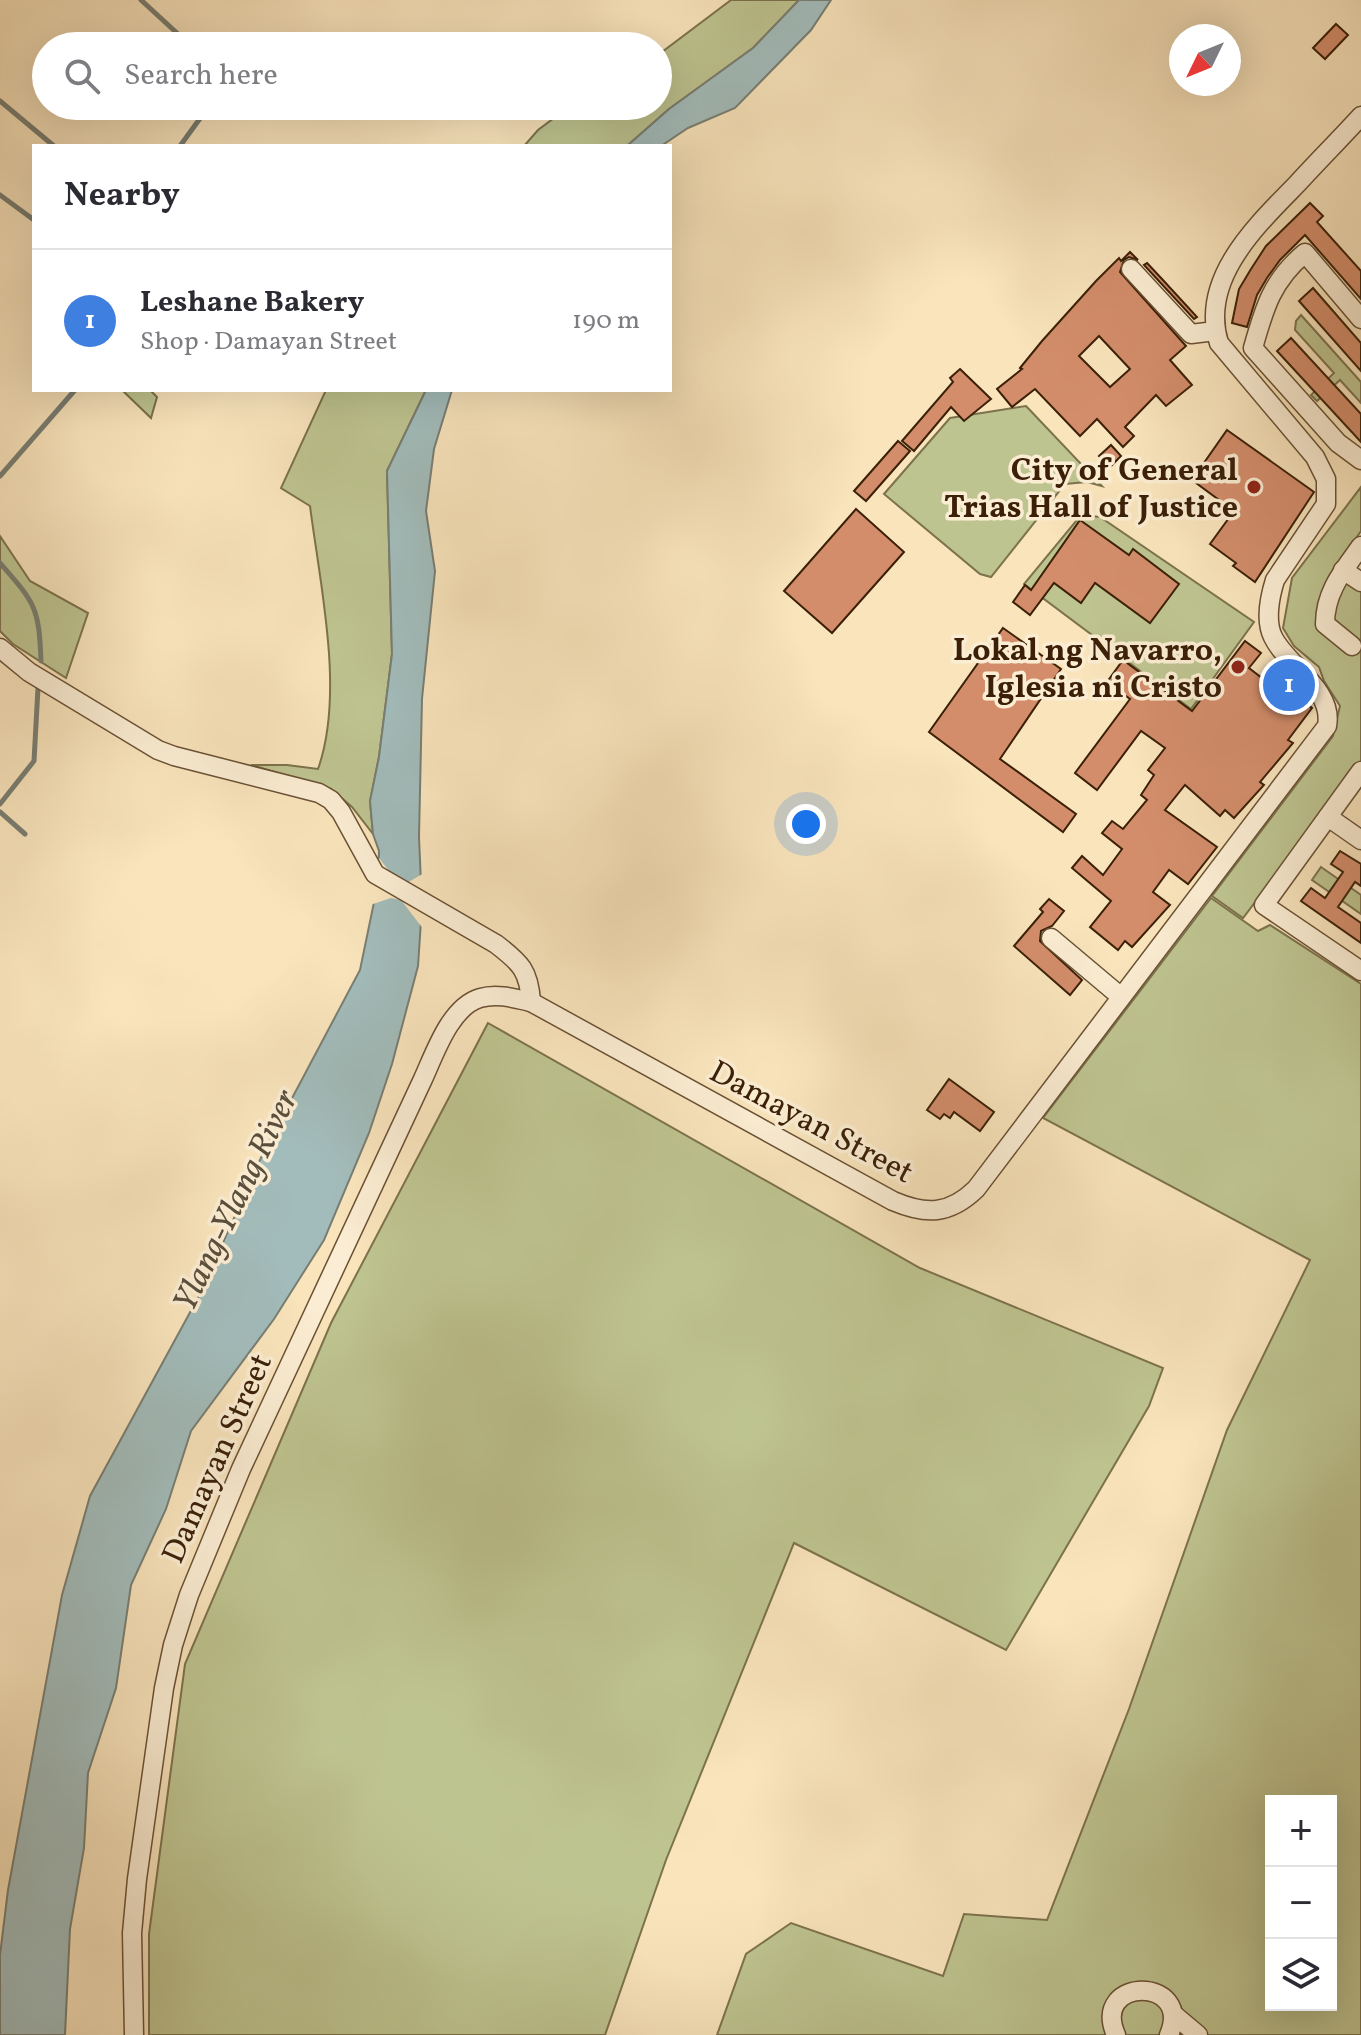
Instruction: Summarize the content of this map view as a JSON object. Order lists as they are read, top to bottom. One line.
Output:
{"streets":{"street":["Damayan Street"]},"water":["Ylang-Ylang River"],"places":["City of General Trias Hall of Justice","Lokal ng Navarro, Iglesia ni Cristo"],"north":"bottom left","page":{"search":"Search here","heading":"Nearby","list":[{"mark":"1","name":"Leshane Bakery","note":"Shop · Damayan Street","value":"190 m"}],"pins":"1","map_buttons":["+","−"]}}
